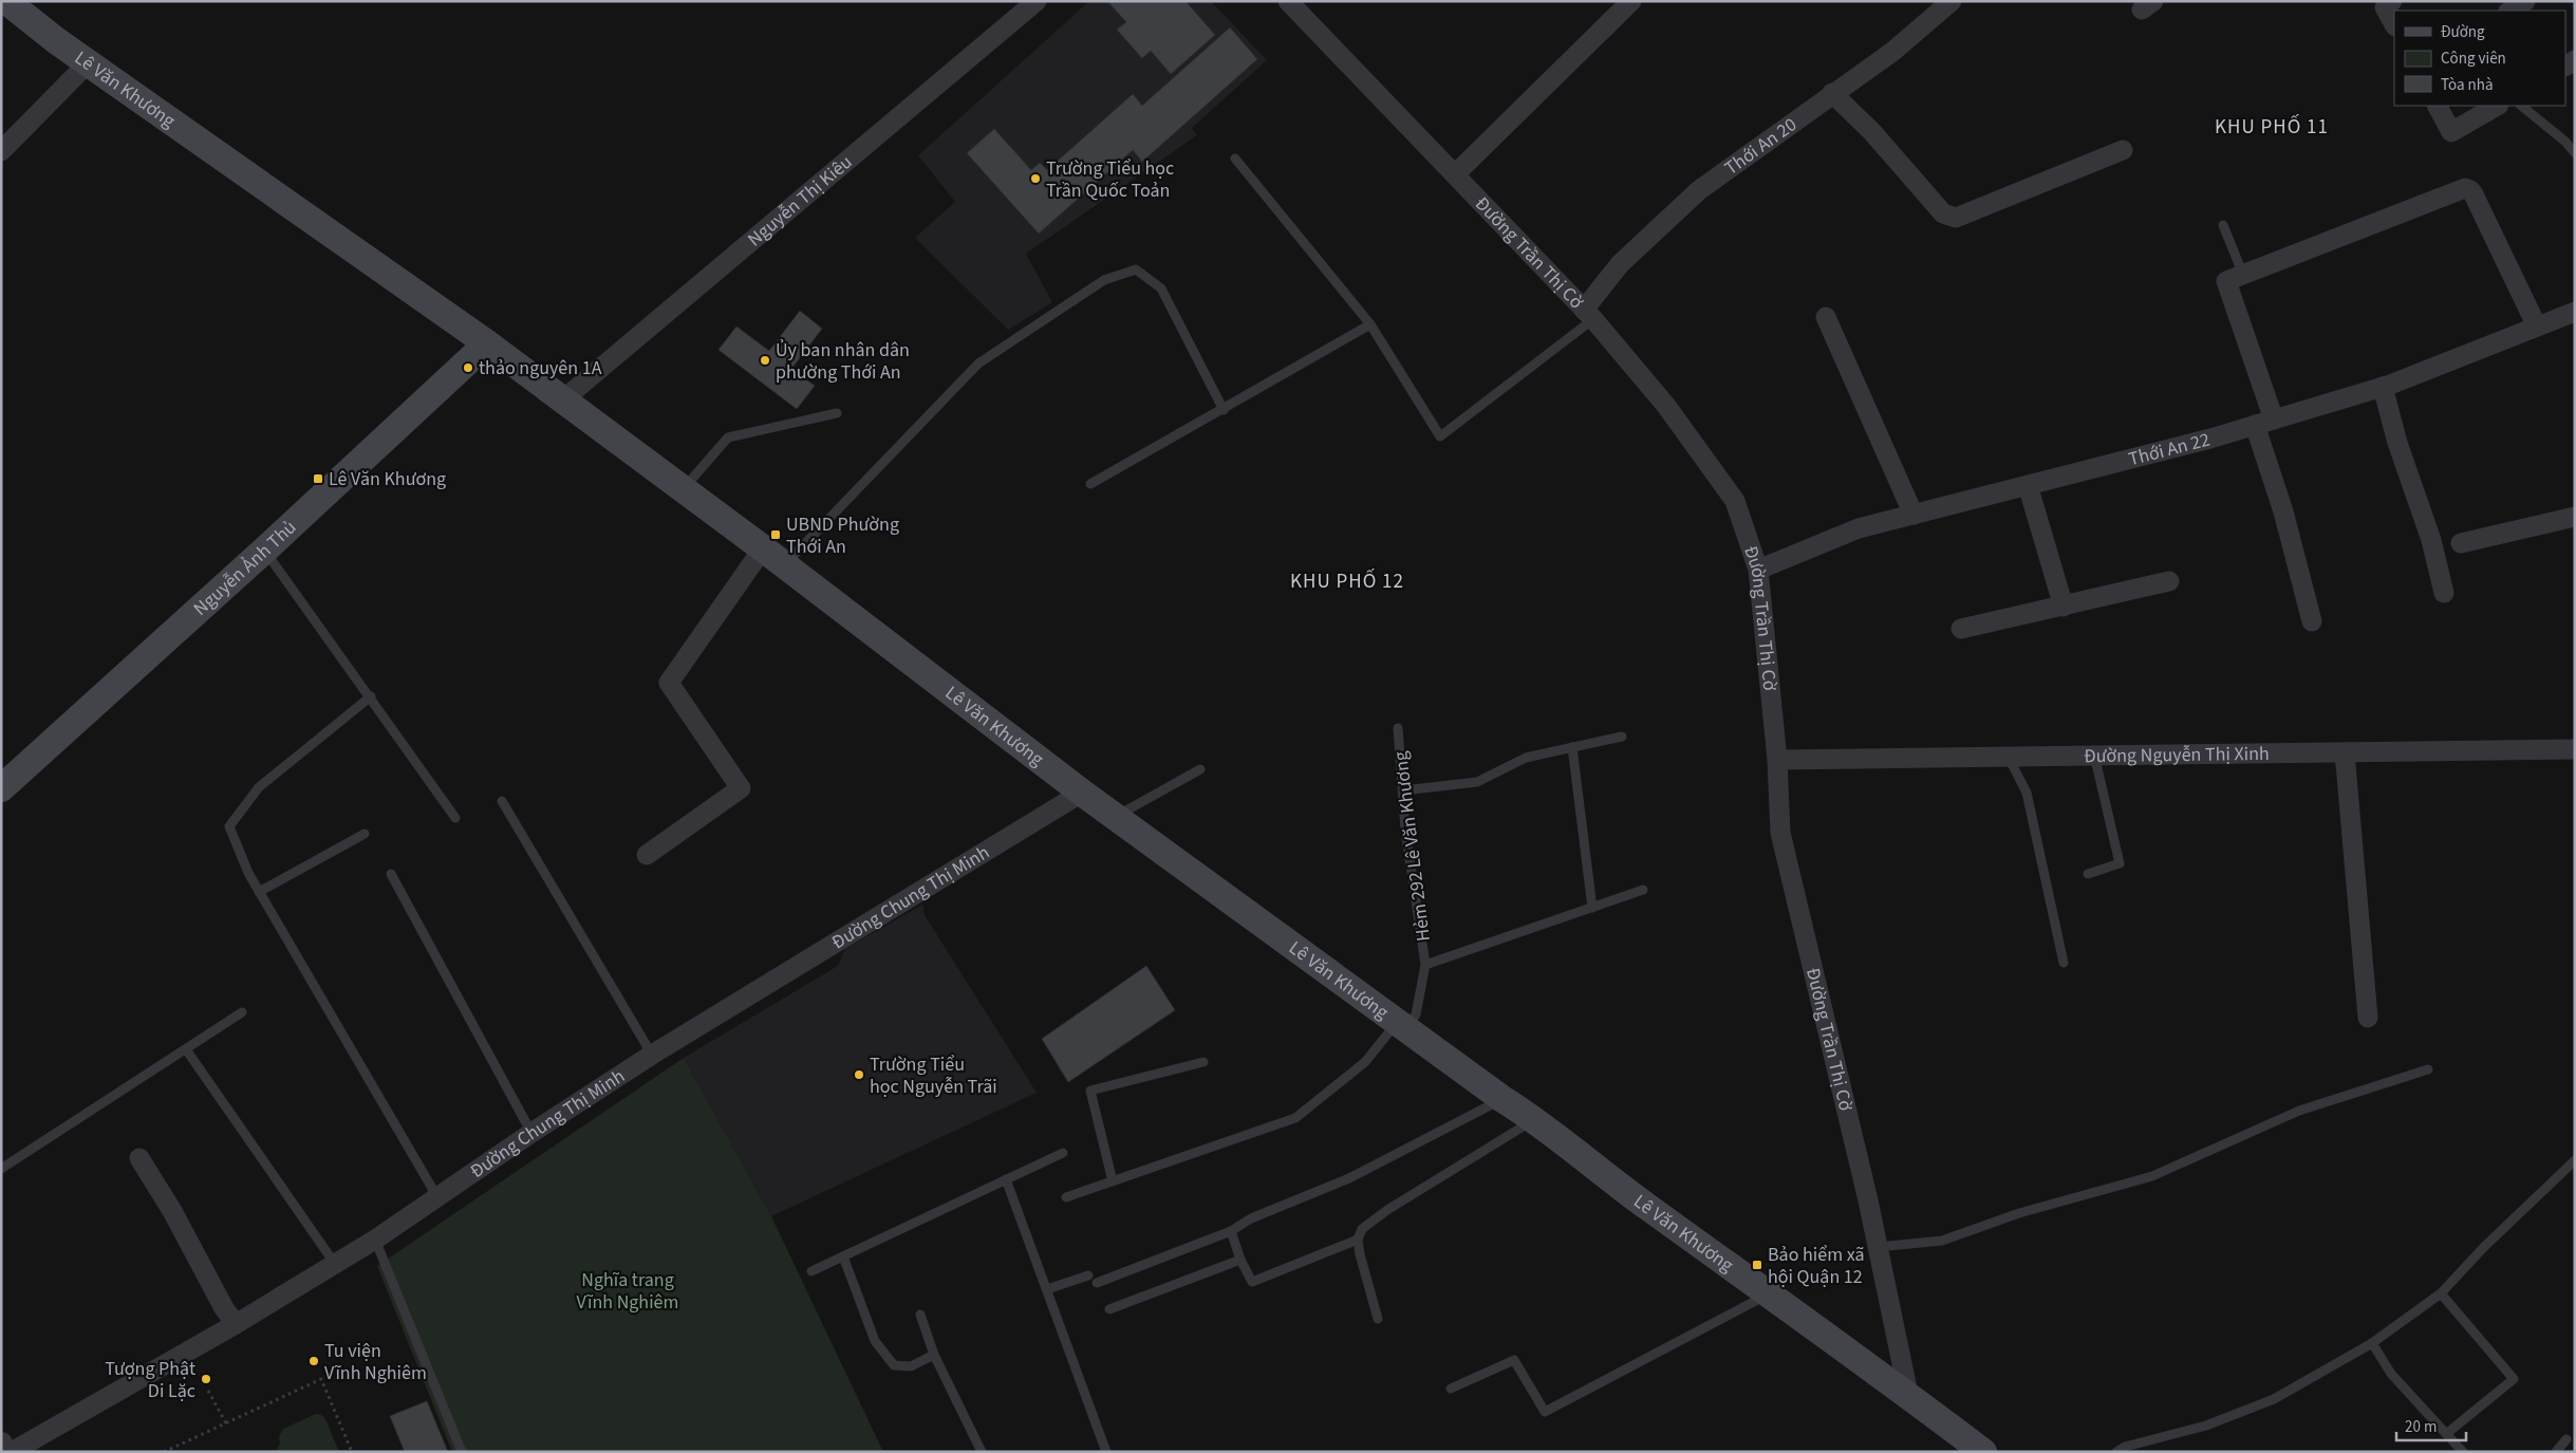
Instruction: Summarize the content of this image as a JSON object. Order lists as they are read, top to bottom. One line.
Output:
{"streets":{"main road":["Lê Văn Khương","Nguyễn Ảnh Thủ"],"street":["Thới An 20","Nguyễn Thị Kiêu","Đường Trần Thị Cờ","Thới An 22","Đường Nguyễn Thị Xinh","Đường Chung Thị Minh"],"lane":["Hẻm 292 Lê Văn Khương"]},"crossings":[["Lê Văn Khương","Nguyễn Thị Kiêu"],["Lê Văn Khương","Đường Trần Thị Cờ"],["Lê Văn Khương","Nguyễn Ảnh Thủ"],["Lê Văn Khương","Hẻm 292 Lê Văn Khương"],["Lê Văn Khương","Đường Chung Thị Minh"],["Thới An 20","Đường Trần Thị Cờ"],["Đường Trần Thị Cờ","Thới An 22"],["Đường Trần Thị Cờ","Đường Nguyễn Thị Xinh"]],"districts":["KHU PHỐ 11","KHU PHỐ 12"],"parks":["Nghĩa trang Vĩnh Nghiêm"],"places":{"other":["Trường Tiểu học Trần Quốc Toản","Ủy ban nhân dân phường Thới An","thảo nguyên 1A","Trường Tiểu học Nguyễn Trãi","Tu viện Vĩnh Nghiêm","Tượng Phật Di Lặc"],"transit":["Lê Văn Khương","UBND Phường Thới An","Bảo hiểm xã hội Quận 12"]},"legend":["Đường","Công viên","Tòa nhà"],"scale_bar":"20 m"}
